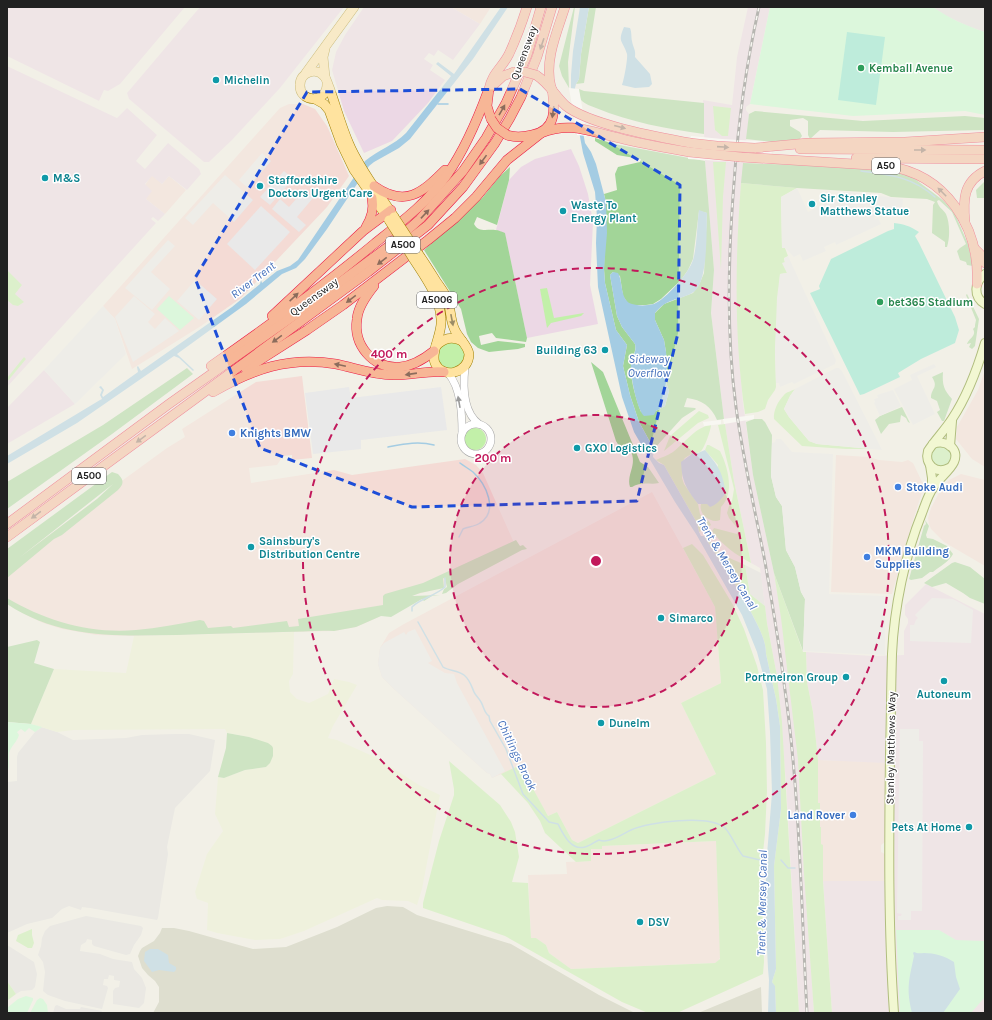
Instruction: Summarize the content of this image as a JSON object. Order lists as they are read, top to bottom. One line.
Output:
{"streets":{"highway":["Queensway","A50","A500"],"main road":["A5006","Stanley Matthews Way"]},"water":["River Trent","Sideway Overflow","Trent & Mersey Canal","Chitlings Brook"],"places":["Kemball Avenue","Michelin","M&S","Staffordshire Doctors Urgent Care","Sir Stanley Matthews Statue","Waste To Energy Plant","bet365 Stadium","Building 63","Knights BMW","GXO Logistics","Stoke Audi","Sainsbury's Distribution Centre","MKM Building Supplies","Simarco","Portmeiron Group","Autoneum","Dunelm","Land Rover","Pets At Home","DSV"],"rings":["400 m","200 m"]}
